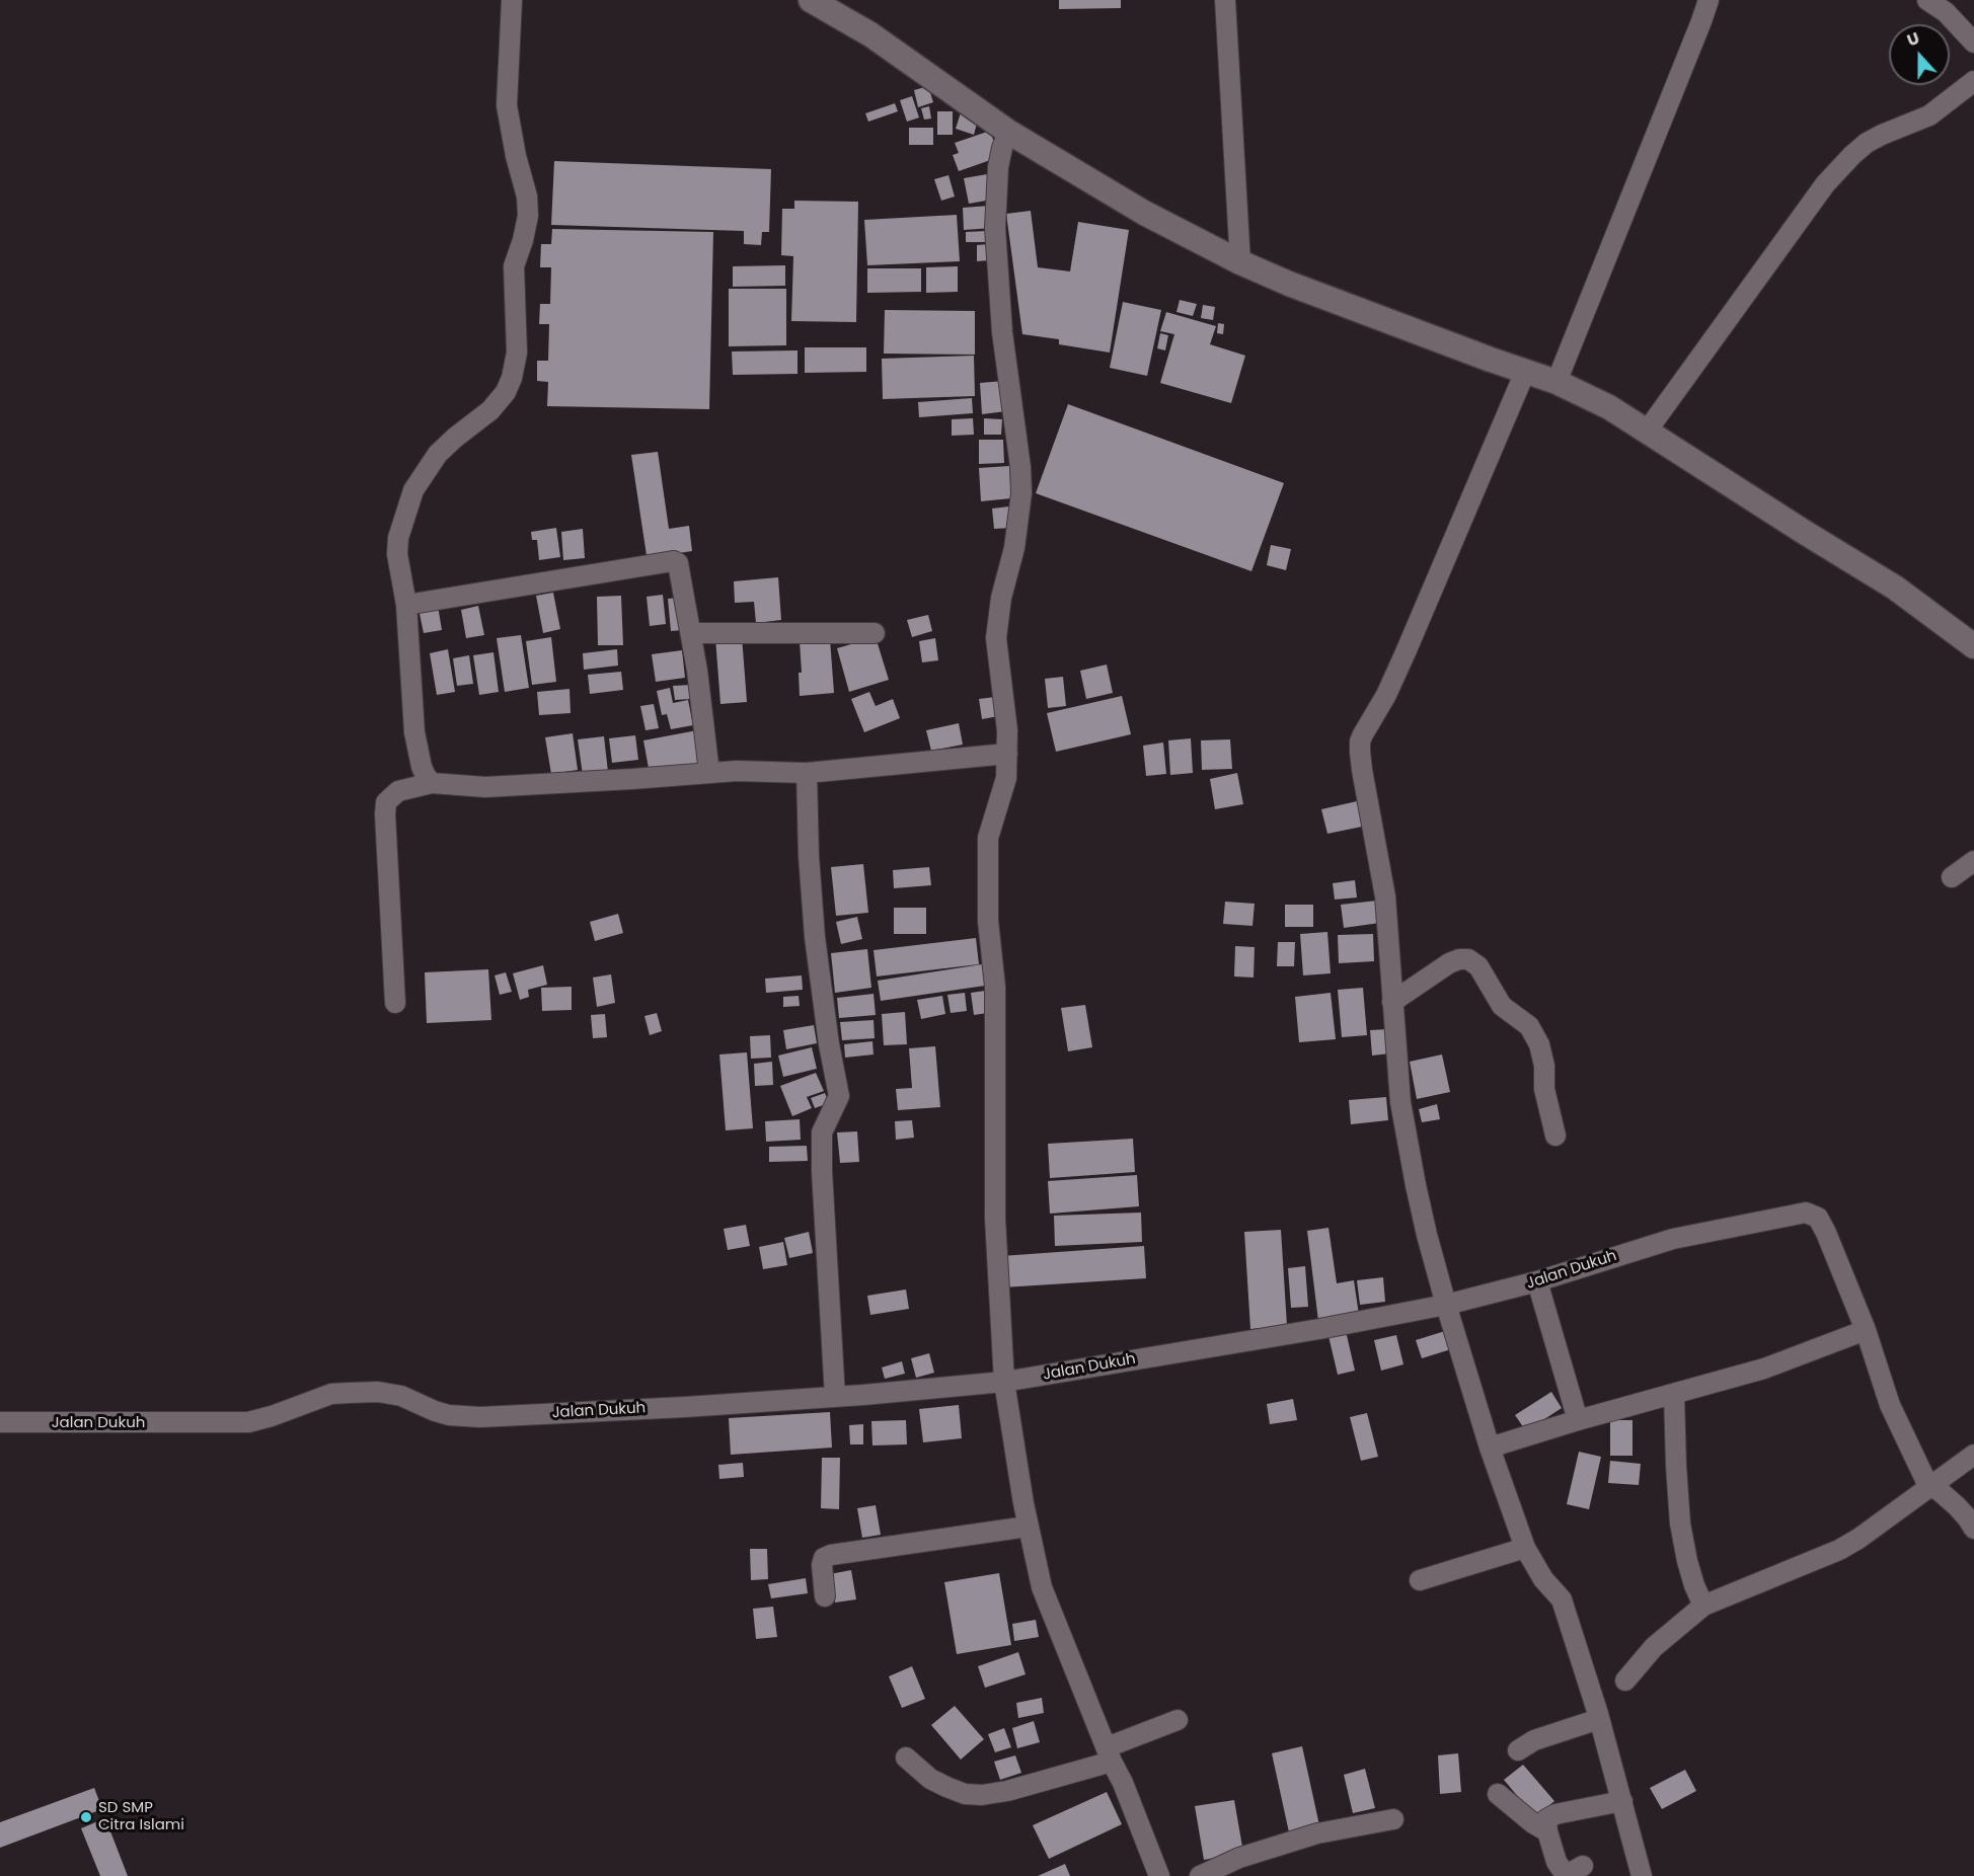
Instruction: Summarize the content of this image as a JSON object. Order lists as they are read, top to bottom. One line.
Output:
{"streets":{"street":["Jalan Dukuh"]},"places":["SD SMP Citra Islami"],"north":"top"}
